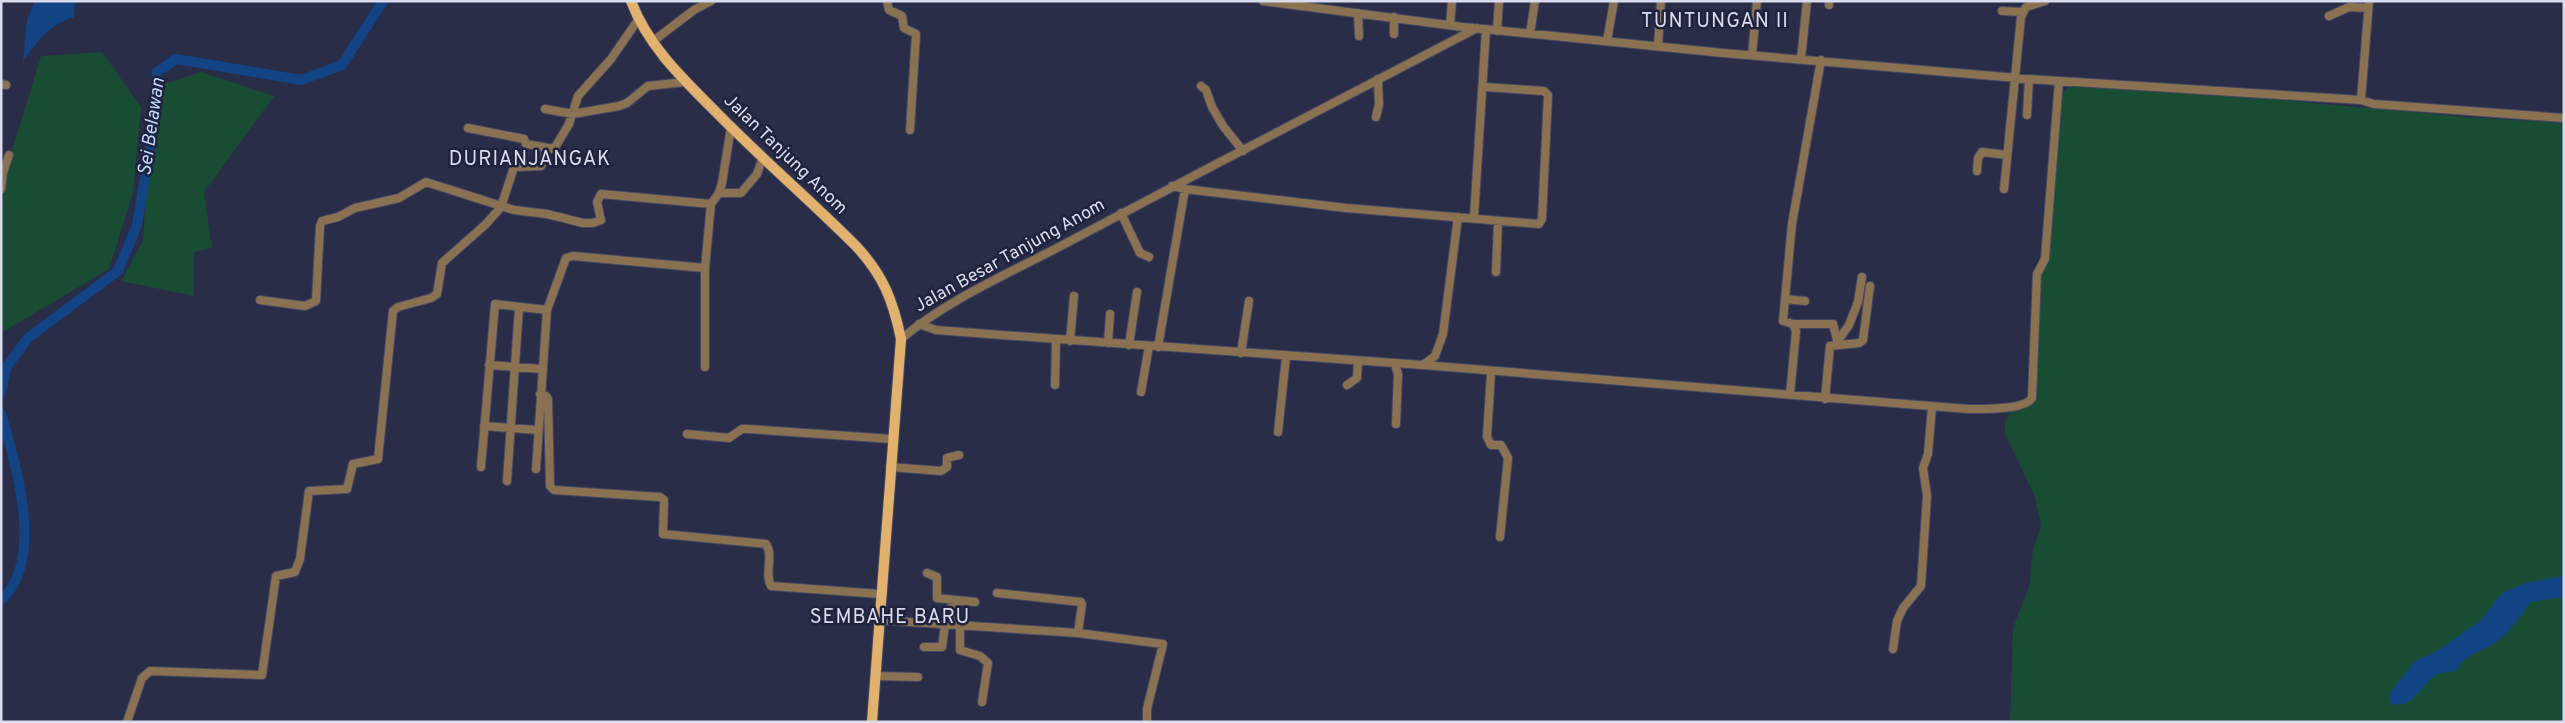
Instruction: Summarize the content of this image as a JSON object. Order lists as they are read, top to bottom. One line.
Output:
{"streets":{"main road":["Jalan Tanjung Anom"],"street":["Jalan Besar Tanjung Anom"]},"crossings":[["Jalan Tanjung Anom","Jalan Besar Tanjung Anom"]],"districts":["TUNTUNGAN II","DURIANJANGAK","SEMBAHE BARU"],"water":["Sei Belawan"]}
